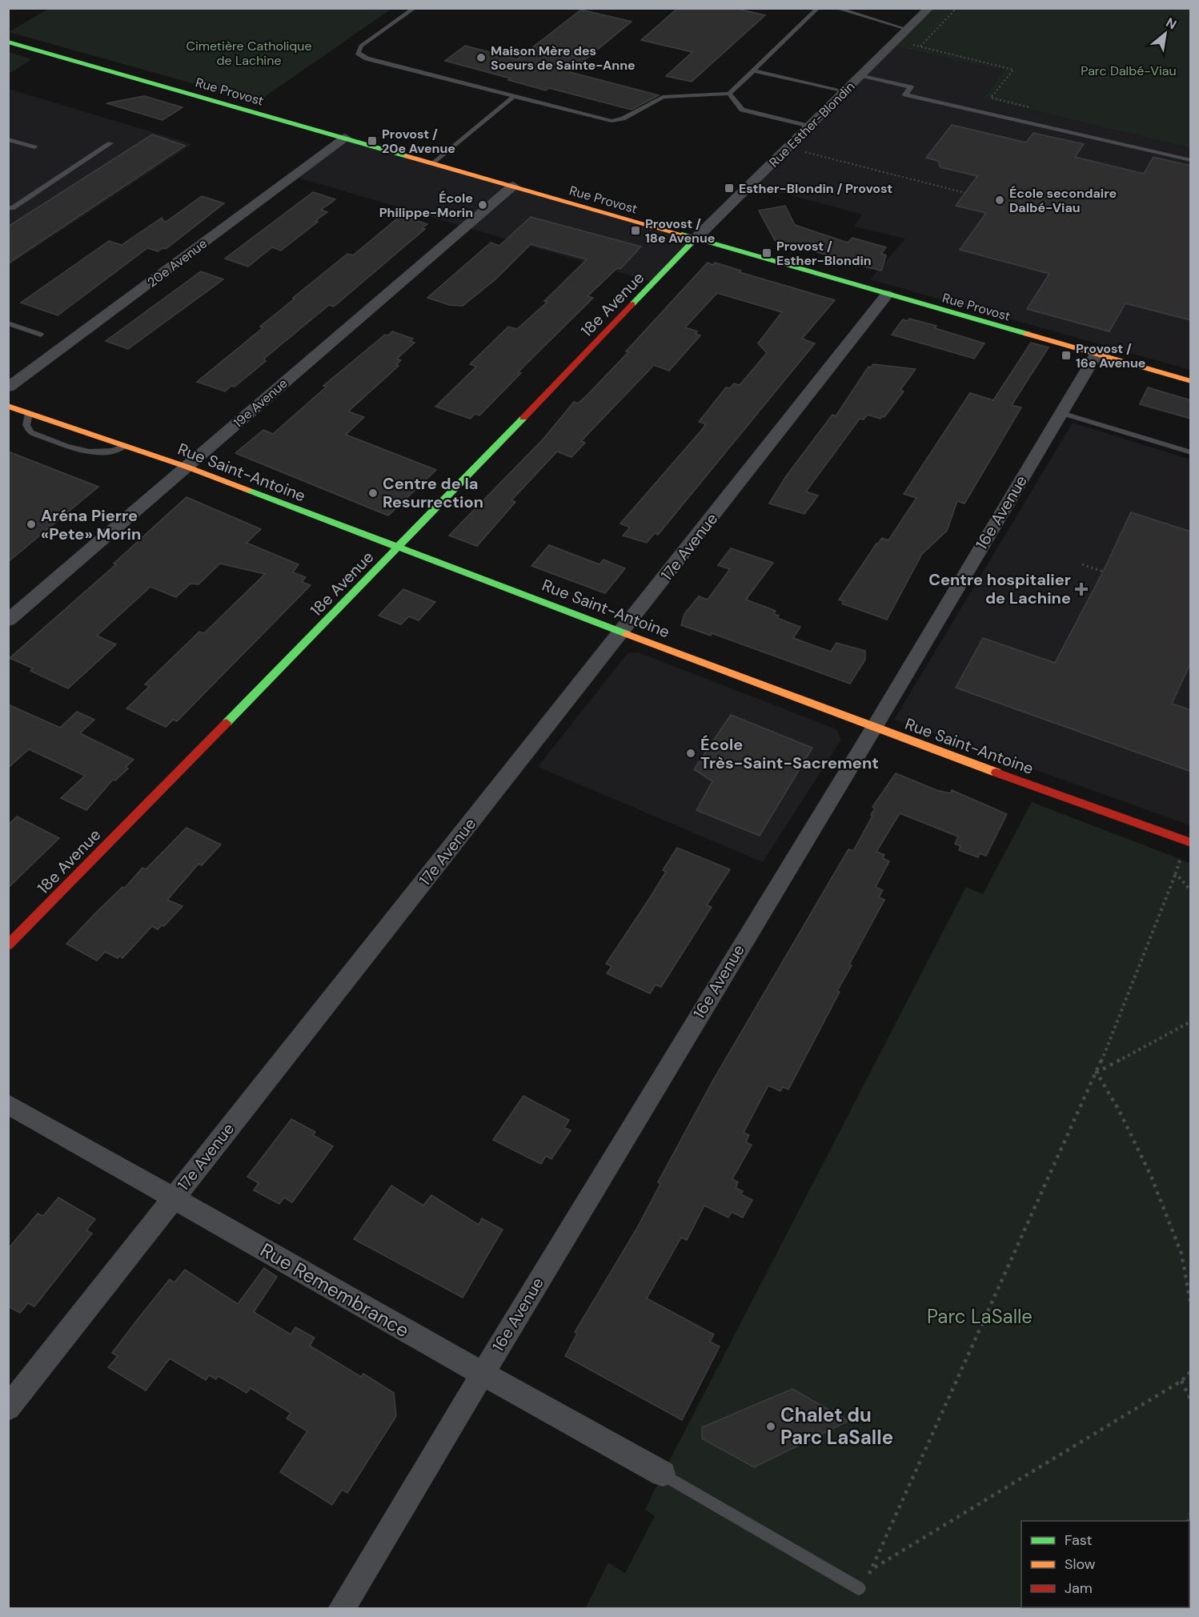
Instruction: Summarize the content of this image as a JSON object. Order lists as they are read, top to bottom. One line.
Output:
{"streets":{"street":["Rue Provost","Rue Esther-Blondin","20e Avenue","18e Avenue","19e Avenue","Rue Saint-Antoine","16e Avenue","17e Avenue","Rue Remembrance"]},"crossings":[["Rue Provost","Rue Esther-Blondin"],["Rue Provost","20e Avenue"],["Rue Provost","18e Avenue"],["Rue Provost","19e Avenue"],["Rue Provost","16e Avenue"],["Rue Provost","17e Avenue"],["Rue Esther-Blondin","18e Avenue"],["18e Avenue","Rue Saint-Antoine"],["19e Avenue","Rue Saint-Antoine"],["Rue Saint-Antoine","16e Avenue"],["Rue Saint-Antoine","17e Avenue"],["16e Avenue","Rue Remembrance"],["17e Avenue","Rue Remembrance"]],"parks":["Cimetière Catholique de Lachine","Parc Dalbé-Viau","Parc LaSalle"],"places":{"other":["Maison Mère des Soeurs de Sainte-Anne","École secondaire Dalbé-Viau","École Philippe-Morin","Centre de la Resurrection","Aréna Pierre «Pete» Morin","École Très-Saint-Sacrement","Chalet du Parc LaSalle"],"transit":["Provost / 20e Avenue","Esther-Blondin / Provost","Provost / 18e Avenue","Provost / Esther-Blondin","Provost / 16e Avenue"],"health":["Centre hospitalier de Lachine"]},"legend":["Fast","Slow","Jam"],"north":"top right"}
